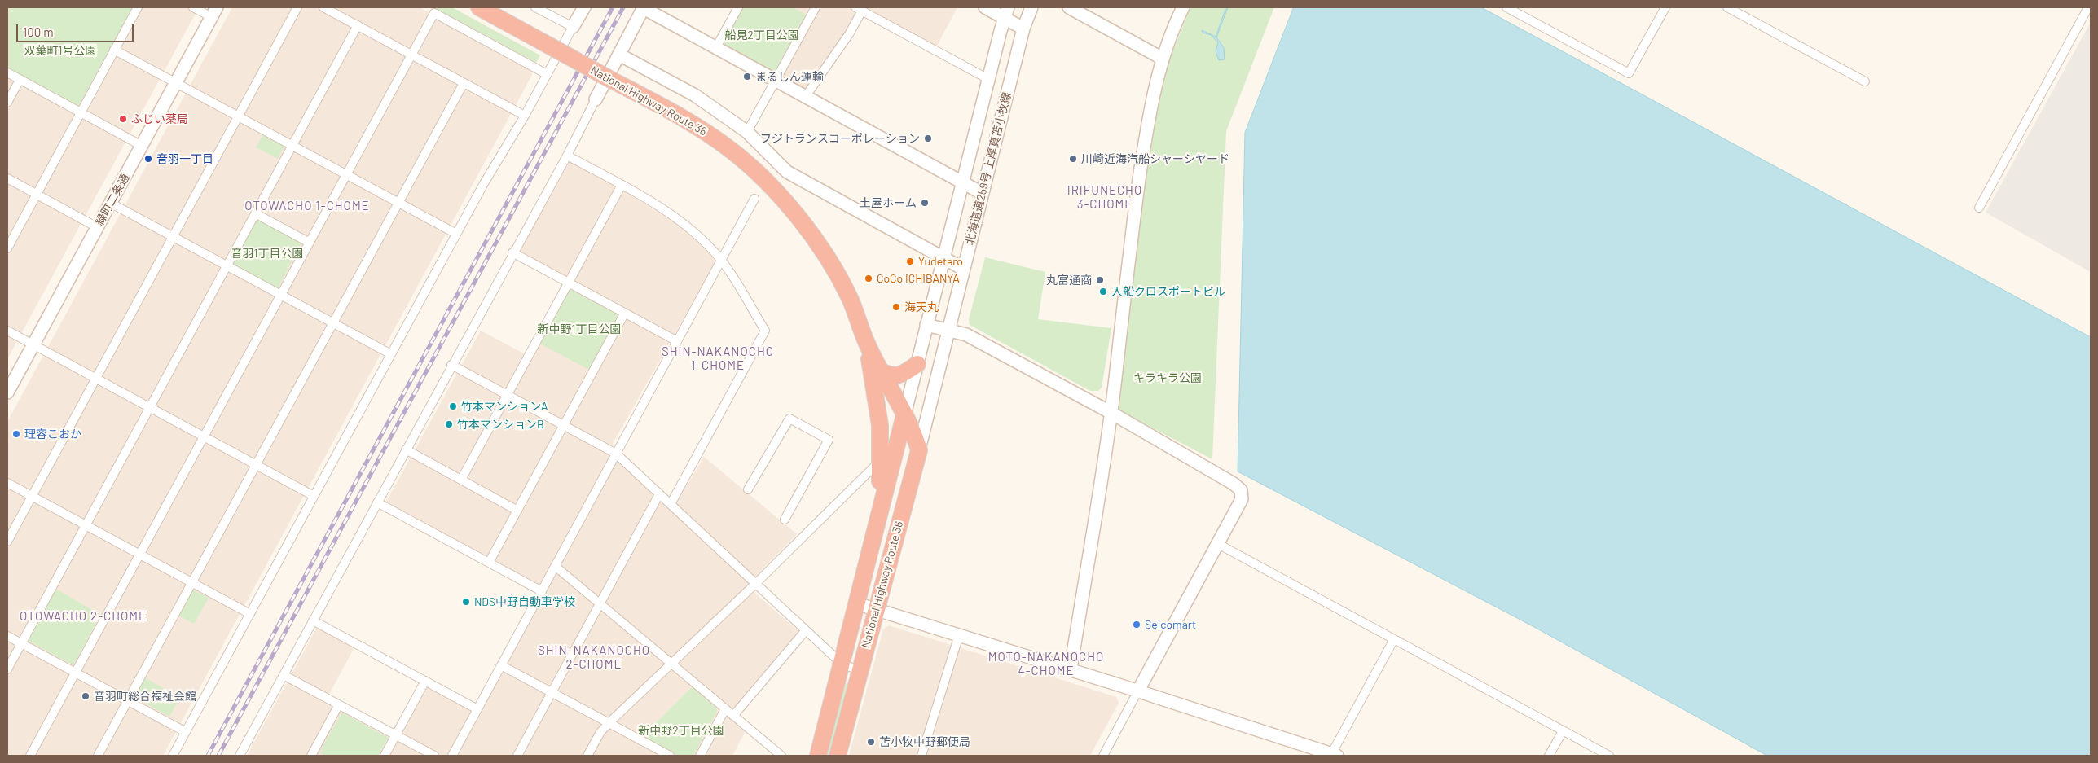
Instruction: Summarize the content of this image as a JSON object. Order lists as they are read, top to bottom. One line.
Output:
{"streets":{"highway":["National Highway Route 36"],"street":["北海道道259号 上厚真苫小牧線","緑町二条通"]},"crossings":[["National Highway Route 36","北海道道259号 上厚真苫小牧線"]],"districts":["IRIFUNECHO 3-CHOME","OTOWACHO 1-CHOME","SHIN-NAKANOCHO 1-CHOME","OTOWACHO 2-CHOME","SHIN-NAKANOCHO 2-CHOME","MOTO-NAKANOCHO 4-CHOME"],"parks":["船見2丁目公園","双葉町1号公園","音羽1丁目公園","新中野1丁目公園","キラキラ公園","新中野2丁目公園"],"places":["まるしん運輸","ふじい薬局","フジトランスコーポレーション","音羽一丁目","川崎近海汽船シャーシヤード","土屋ホーム","Yudetaro","CoCo ICHIBANYA","丸富通商","入船クロスポートビル","海天丸","竹本マンションA","竹本マンションB","理容こおか","NDS中野自動車学校","Seicomart","音羽町総合福祉会館","苫小牧中野郵便局"],"scale_bar":"100 m"}
